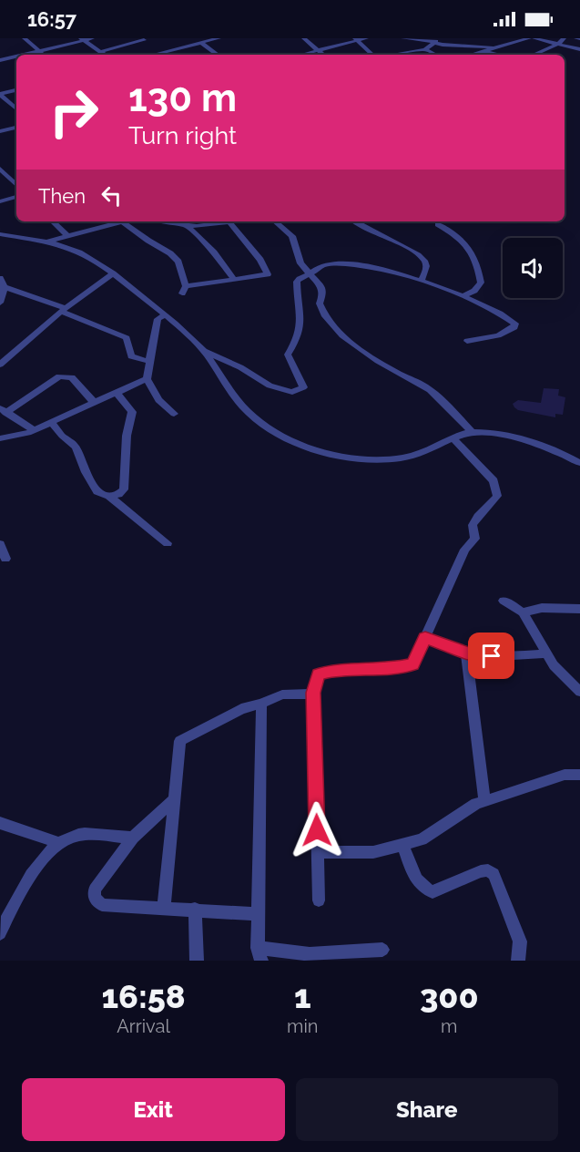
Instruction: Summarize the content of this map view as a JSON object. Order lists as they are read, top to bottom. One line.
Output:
{"page":{"status":"16:57","turn":["130 m","Turn right"],"then":"Then","eta":["16:58","Arrival","1","min","300","m"],"buttons":["Exit","Share"]}}
